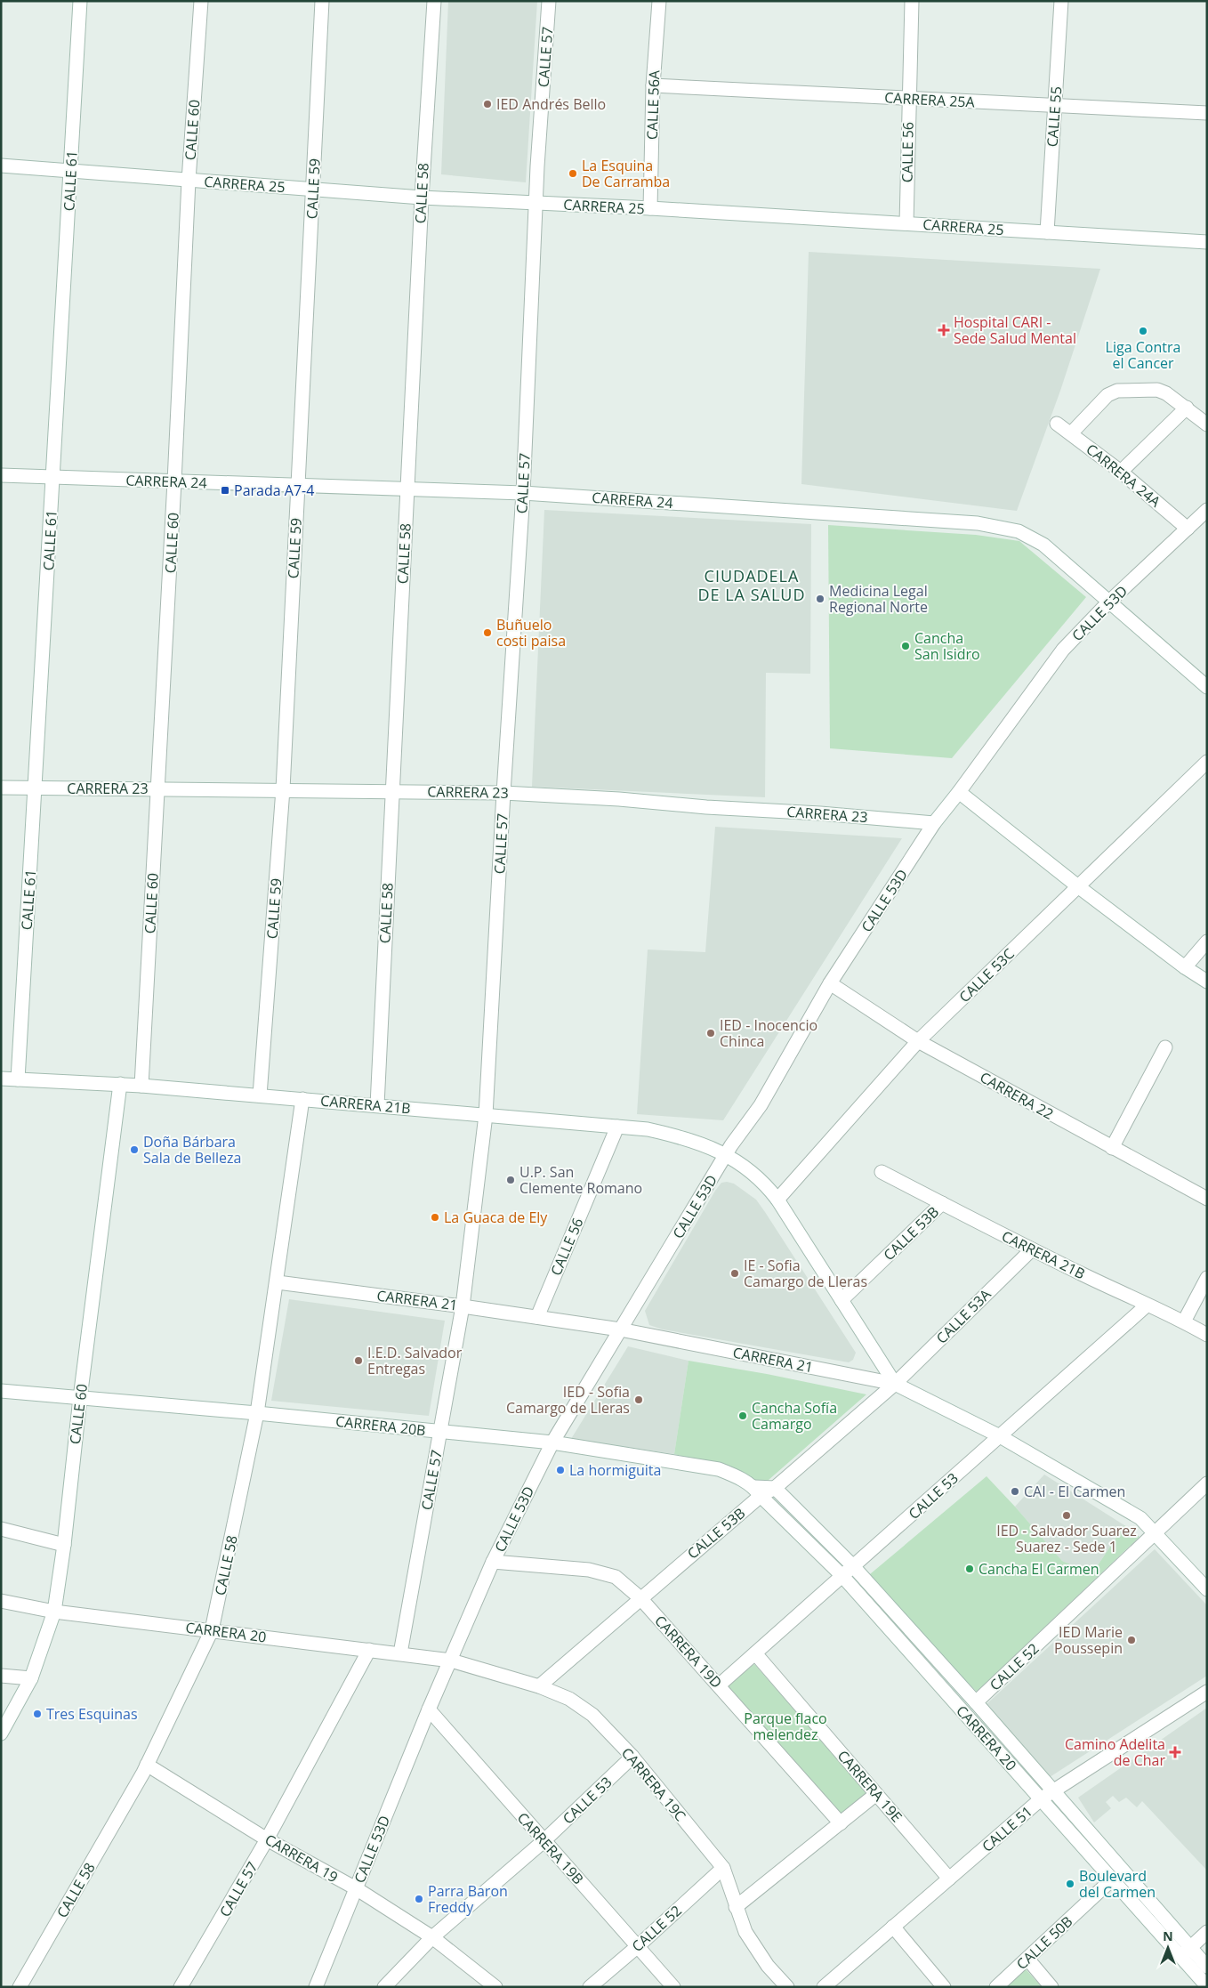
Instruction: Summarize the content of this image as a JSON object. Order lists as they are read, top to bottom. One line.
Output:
{"streets":{"street":["CALLE 57","CARRERA 25A","CALLE 56A","CALLE 55","CALLE 60","CALLE 56","CALLE 61","CARRERA 25","CALLE 59","CALLE 58","CARRERA 24A","CARRERA 24","CALLE 53D","CARRERA 23","CALLE 53C","CARRERA 22","CARRERA 21B","CALLE 53B","CARRERA 21","CALLE 53A","CARRERA 20B","CALLE 53","CARRERA 20","CARRERA 19D","CALLE 52","CARRERA 19C","CARRERA 19E","CALLE 51","CARRERA 19B","CARRERA 19","CALLE 50B"]},"crossings":[["CALLE 57","CARRERA 25"],["CALLE 57","CARRERA 24"],["CALLE 57","CARRERA 23"],["CALLE 57","CARRERA 21B"],["CALLE 57","CARRERA 21"],["CALLE 57","CARRERA 20B"],["CALLE 57","CARRERA 20"],["CALLE 57","CARRERA 19"],["CARRERA 25A","CALLE 56A"],["CARRERA 25A","CALLE 55"],["CARRERA 25A","CALLE 56"],["CALLE 56A","CARRERA 25"],["CALLE 55","CARRERA 25"],["CALLE 60","CARRERA 25"],["CALLE 60","CARRERA 24"],["CALLE 60","CARRERA 23"],["CALLE 60","CARRERA 21B"],["CALLE 60","CARRERA 20B"],["CALLE 60","CARRERA 20"],["CALLE 56","CARRERA 25"],["CALLE 56","CARRERA 21B"],["CALLE 56","CARRERA 21"],["CALLE 61","CARRERA 25"],["CALLE 61","CARRERA 24"],["CALLE 61","CARRERA 23"],["CALLE 61","CARRERA 21B"],["CARRERA 25","CALLE 59"],["CARRERA 25","CALLE 58"],["CALLE 59","CARRERA 24"],["CALLE 59","CARRERA 23"],["CALLE 59","CARRERA 21B"],["CALLE 58","CARRERA 24"],["CALLE 58","CARRERA 23"],["CALLE 58","CARRERA 21B"],["CALLE 58","CARRERA 21"],["CALLE 58","CARRERA 20B"],["CALLE 58","CARRERA 20"],["CALLE 58","CARRERA 19"],["CARRERA 24A","CALLE 53D"],["CARRERA 24","CALLE 53D"],["CALLE 53D","CARRERA 23"],["CALLE 53D","CARRERA 22"],["CALLE 53D","CARRERA 21B"],["CALLE 53D","CARRERA 21"],["CALLE 53D","CARRERA 20B"],["CALLE 53D","CARRERA 20"],["CALLE 53D","CARRERA 19D"],["CALLE 53D","CARRERA 19C"],["CALLE 53D","CARRERA 19B"],["CALLE 53D","CARRERA 19"],["CALLE 53C","CARRERA 22"],["CALLE 53C","CARRERA 21B"],["CARRERA 21B","CALLE 53B"],["CARRERA 21B","CARRERA 21"],["CARRERA 21B","CALLE 53A"],["CARRERA 21B","CALLE 53"],["CALLE 53B","CARRERA 20B"],["CALLE 53B","CARRERA 20"],["CALLE 53B","CARRERA 19D"],["CALLE 53B","CARRERA 19C"],["CARRERA 21","CALLE 53A"],["CARRERA 21","CALLE 53"],["CARRERA 21","CALLE 52"],["CARRERA 20B","CARRERA 20"],["CALLE 53","CARRERA 20"],["CALLE 53","CARRERA 19D"],["CALLE 53","CARRERA 19C"],["CALLE 53","CARRERA 19E"],["CALLE 53","CARRERA 19B"],["CALLE 53","CARRERA 19"],["CARRERA 20","CALLE 52"],["CARRERA 20","CARRERA 19C"],["CARRERA 20","CALLE 51"],["CARRERA 20","CALLE 50B"],["CALLE 52","CARRERA 19C"],["CALLE 52","CARRERA 19B"],["CARRERA 19E","CALLE 51"]],"districts":["CIUDADELA DE LA SALUD"],"parks":["Parque flaco melendez"],"places":{"other":["IED Andrés Bello","La Esquina De Carramba","Liga Contra el Cancer","Medicina Legal Regional Norte","Buñuelo costi paisa","Cancha San Isidro","IED - Inocencio Chinca","Doña Bárbara Sala de Belleza","U.P. San Clemente Romano","La Guaca de Ely","IE - Sofia Camargo de Lleras","I.E.D. Salvador Entregas","IED - Sofia Camargo de Lleras","Cancha Sofía Camargo","La hormiguita","CAI - El Carmen","IED - Salvador Suarez Suarez - Sede 1","Cancha El Carmen","IED Marie Poussepin","Tres Esquinas","Boulevard del Carmen","Parra Baron Freddy"],"health":["Hospital CARI - Sede Salud Mental","Camino Adelita de Char"],"transit":["Parada A7-4"]},"north":"top"}
